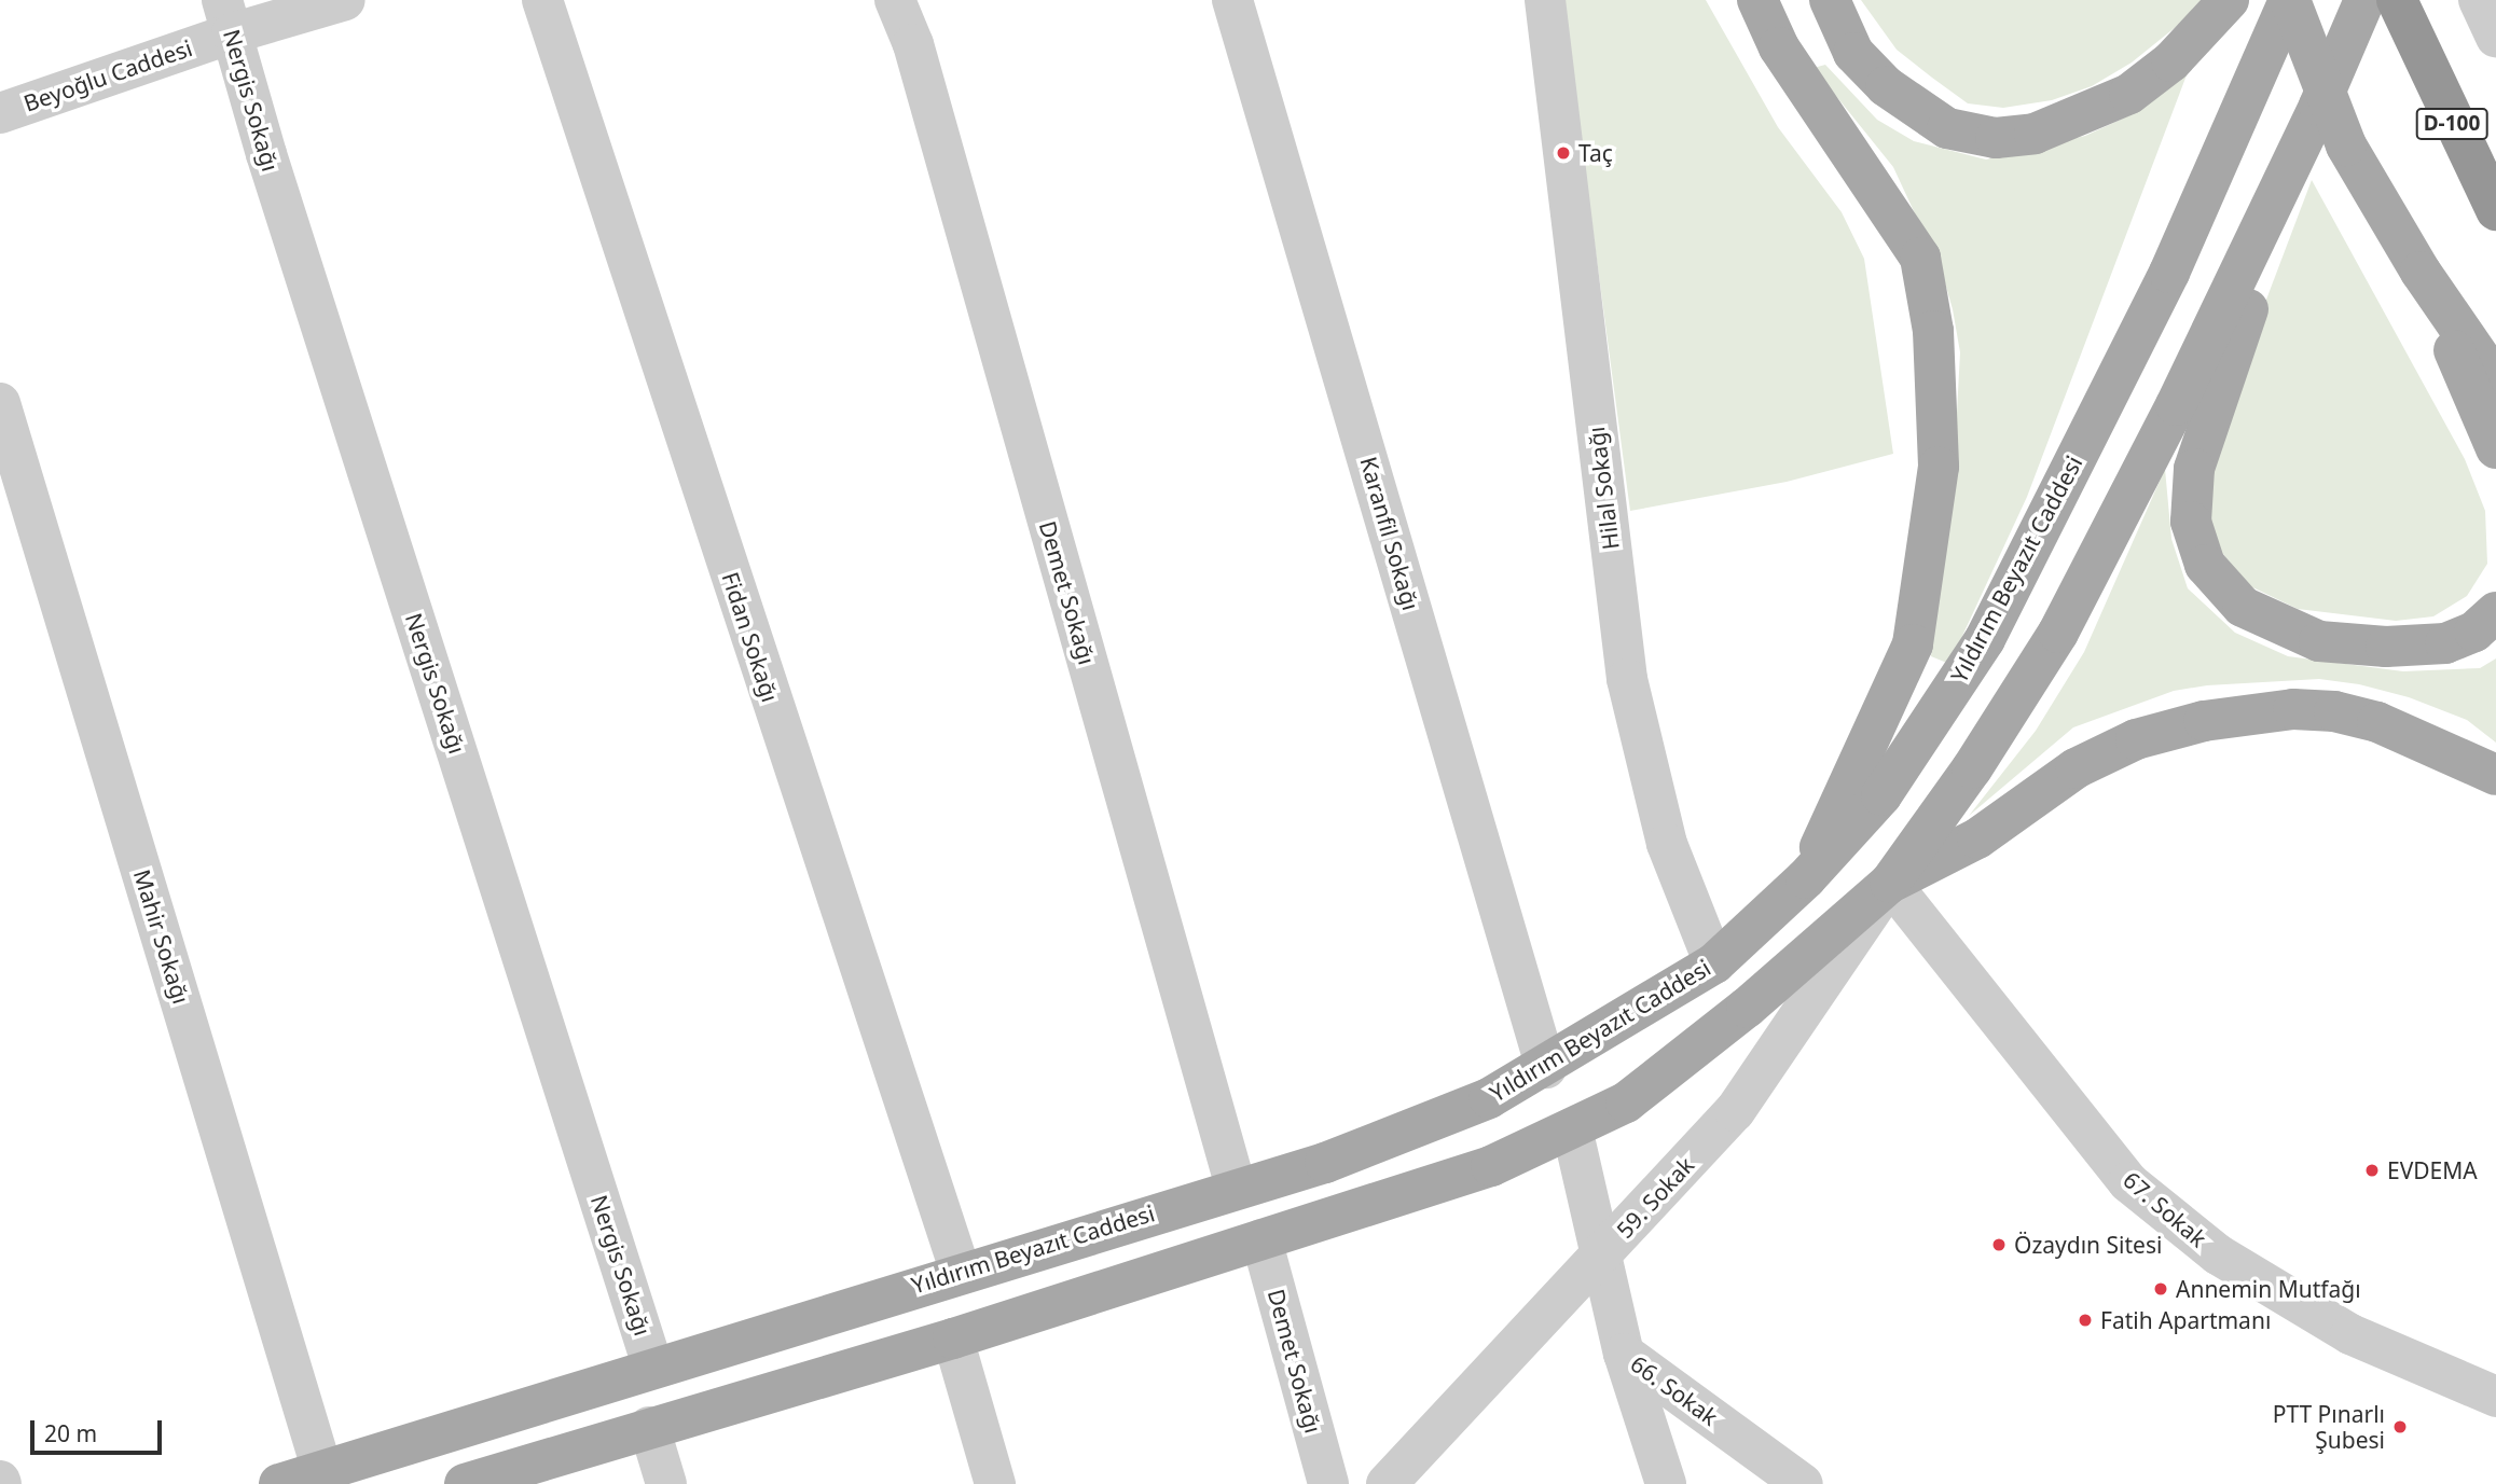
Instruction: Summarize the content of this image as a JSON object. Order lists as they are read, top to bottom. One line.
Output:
{"streets":{"highway":["D-100"],"main road":["Yıldırım Beyazıt Caddesi"],"street":["Beyoğlu Caddesi","Nergis Sokağı","Hilal Sokağı","Karanfil Sokağı","Demet Sokağı","Fidan Sokağı","Mahir Sokağı","59. Sokak","67. Sokak","66. Sokak"]},"crossings":[["Beyoğlu Caddesi","Nergis Sokağı"],["Nergis Sokağı","Yıldırım Beyazıt Caddesi"],["Hilal Sokağı","Yıldırım Beyazıt Caddesi"],["Karanfil Sokağı","Yıldırım Beyazıt Caddesi"],["Yıldırım Beyazıt Caddesi","Demet Sokağı"],["Yıldırım Beyazıt Caddesi","Fidan Sokağı"],["Yıldırım Beyazıt Caddesi","Mahir Sokağı"],["59. Sokak","67. Sokak"],["59. Sokak","66. Sokak"]],"places":["Taç","EVDEMA","Özaydın Sitesi","Annemin Mutfağı","Fatih Apartmanı","PTT Pınarlı Şubesi"],"scale_bar":"20 m"}
